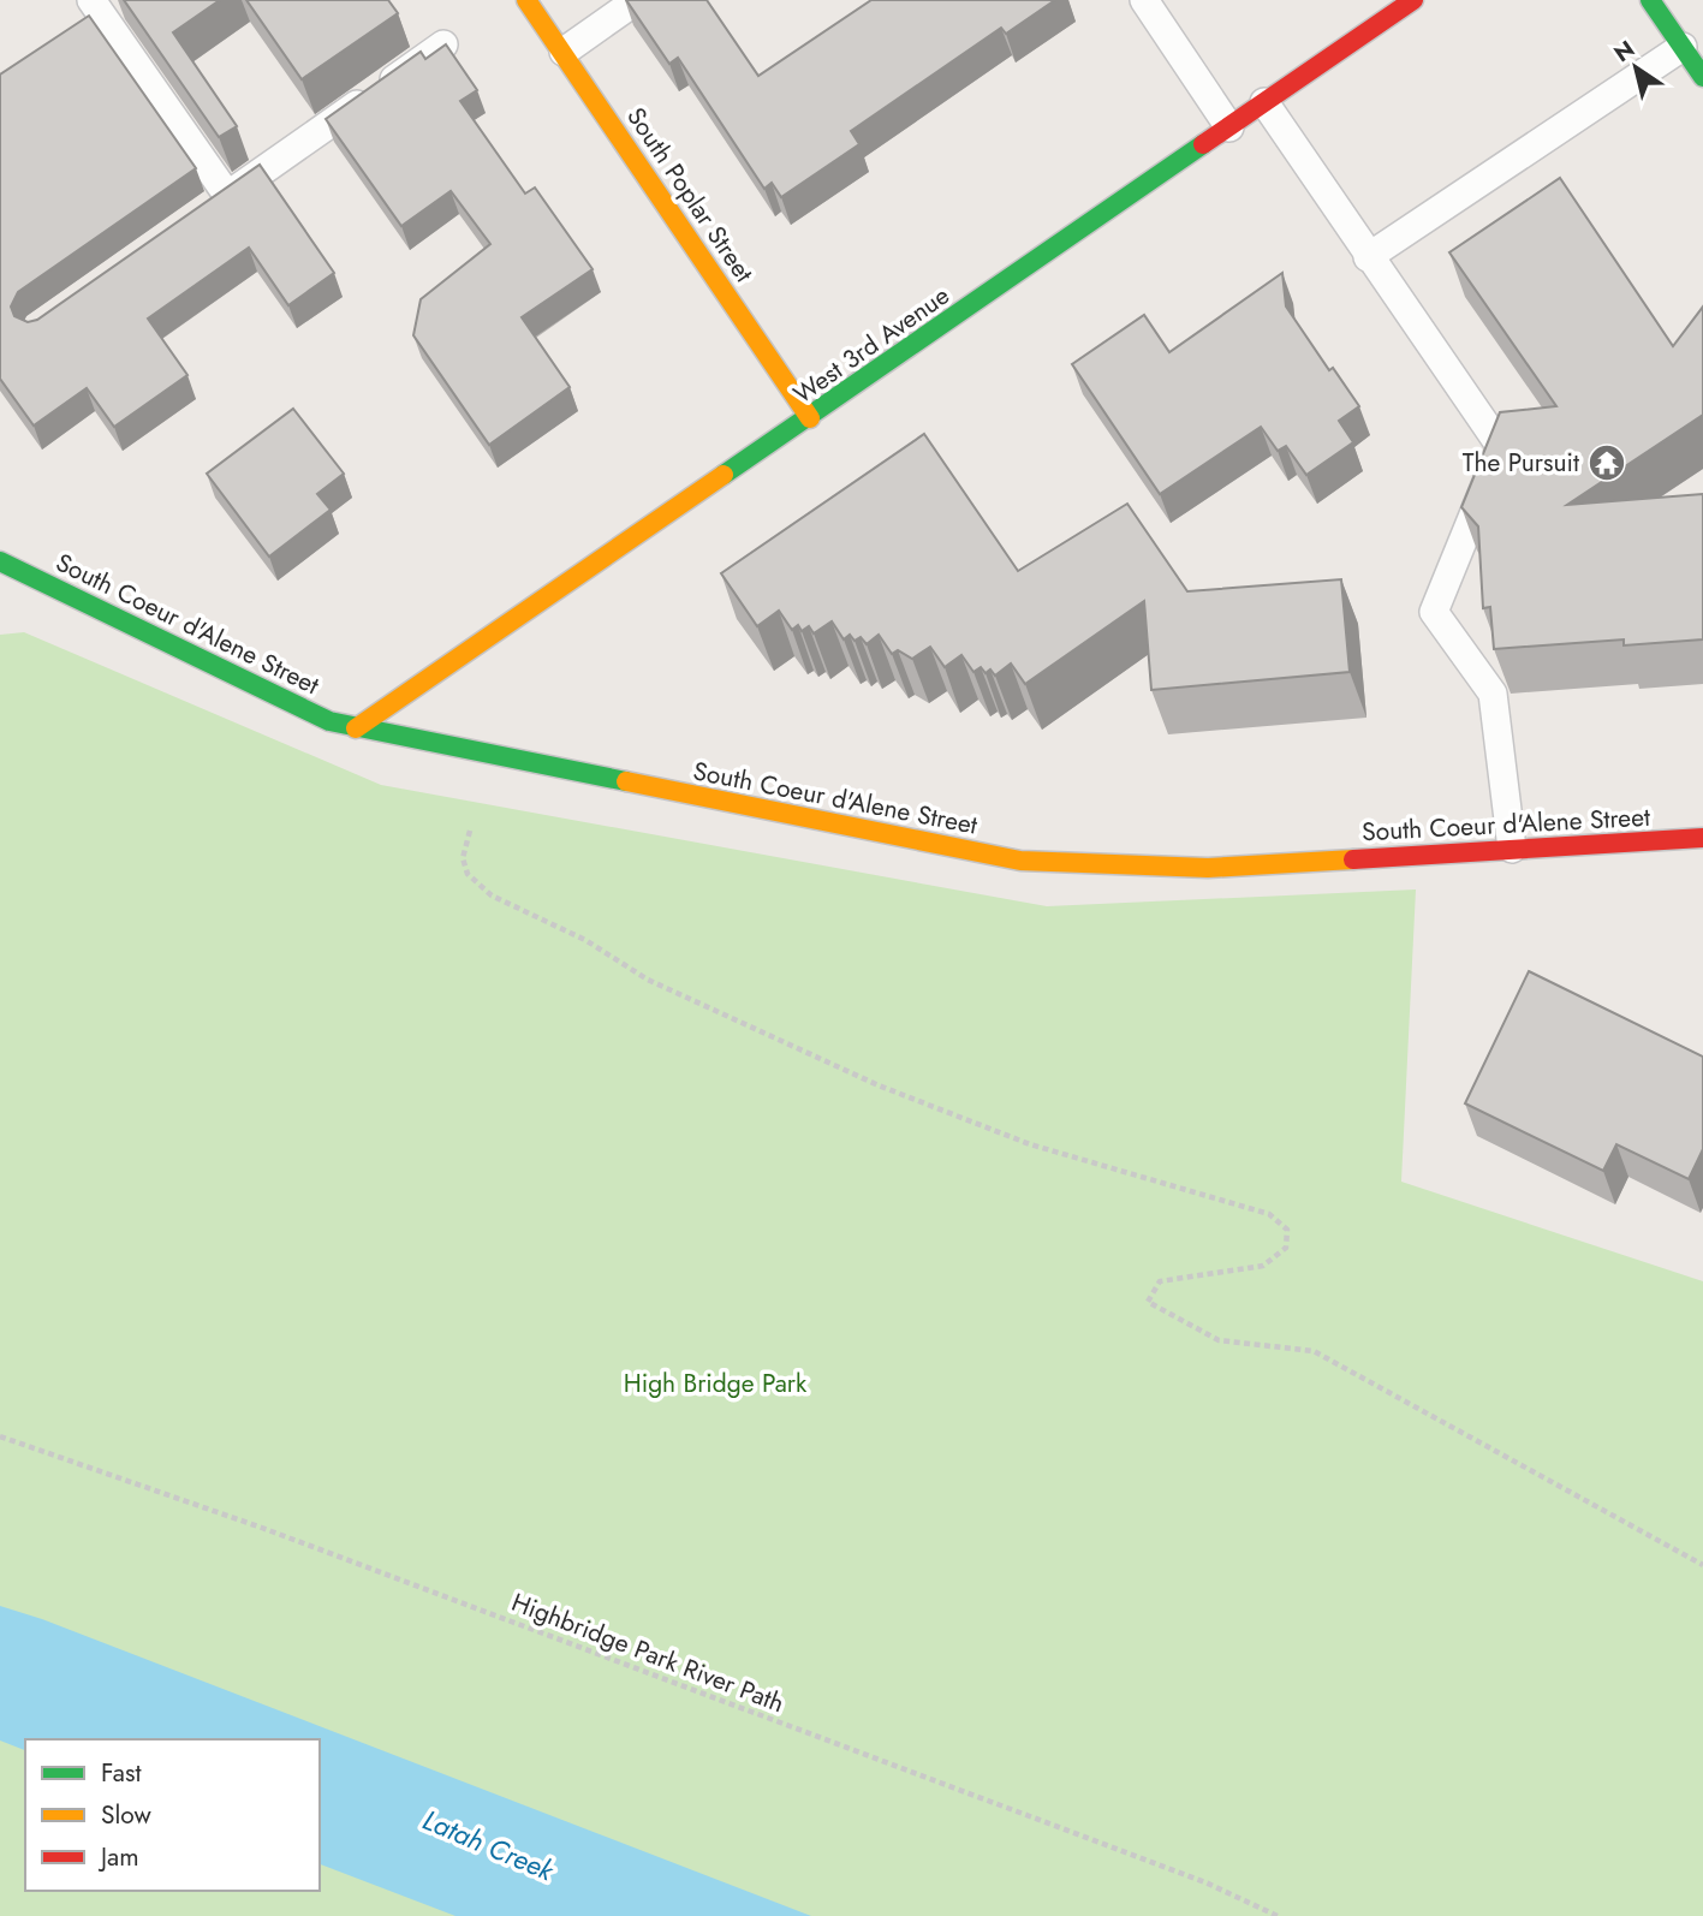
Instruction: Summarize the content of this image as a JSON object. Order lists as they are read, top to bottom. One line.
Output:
{"streets":{"street":["South Poplar Street","West 3rd Avenue","South Coeur d'Alene Street"],"path":["Highbridge Park River Path"]},"crossings":[["South Poplar Street","West 3rd Avenue"],["West 3rd Avenue","South Coeur d'Alene Street"]],"water":["Latah Creek"],"parks":["High Bridge Park"],"places":{"temple":["The Pursuit"]},"legend":["Fast","Slow","Jam"],"north":"top left"}
